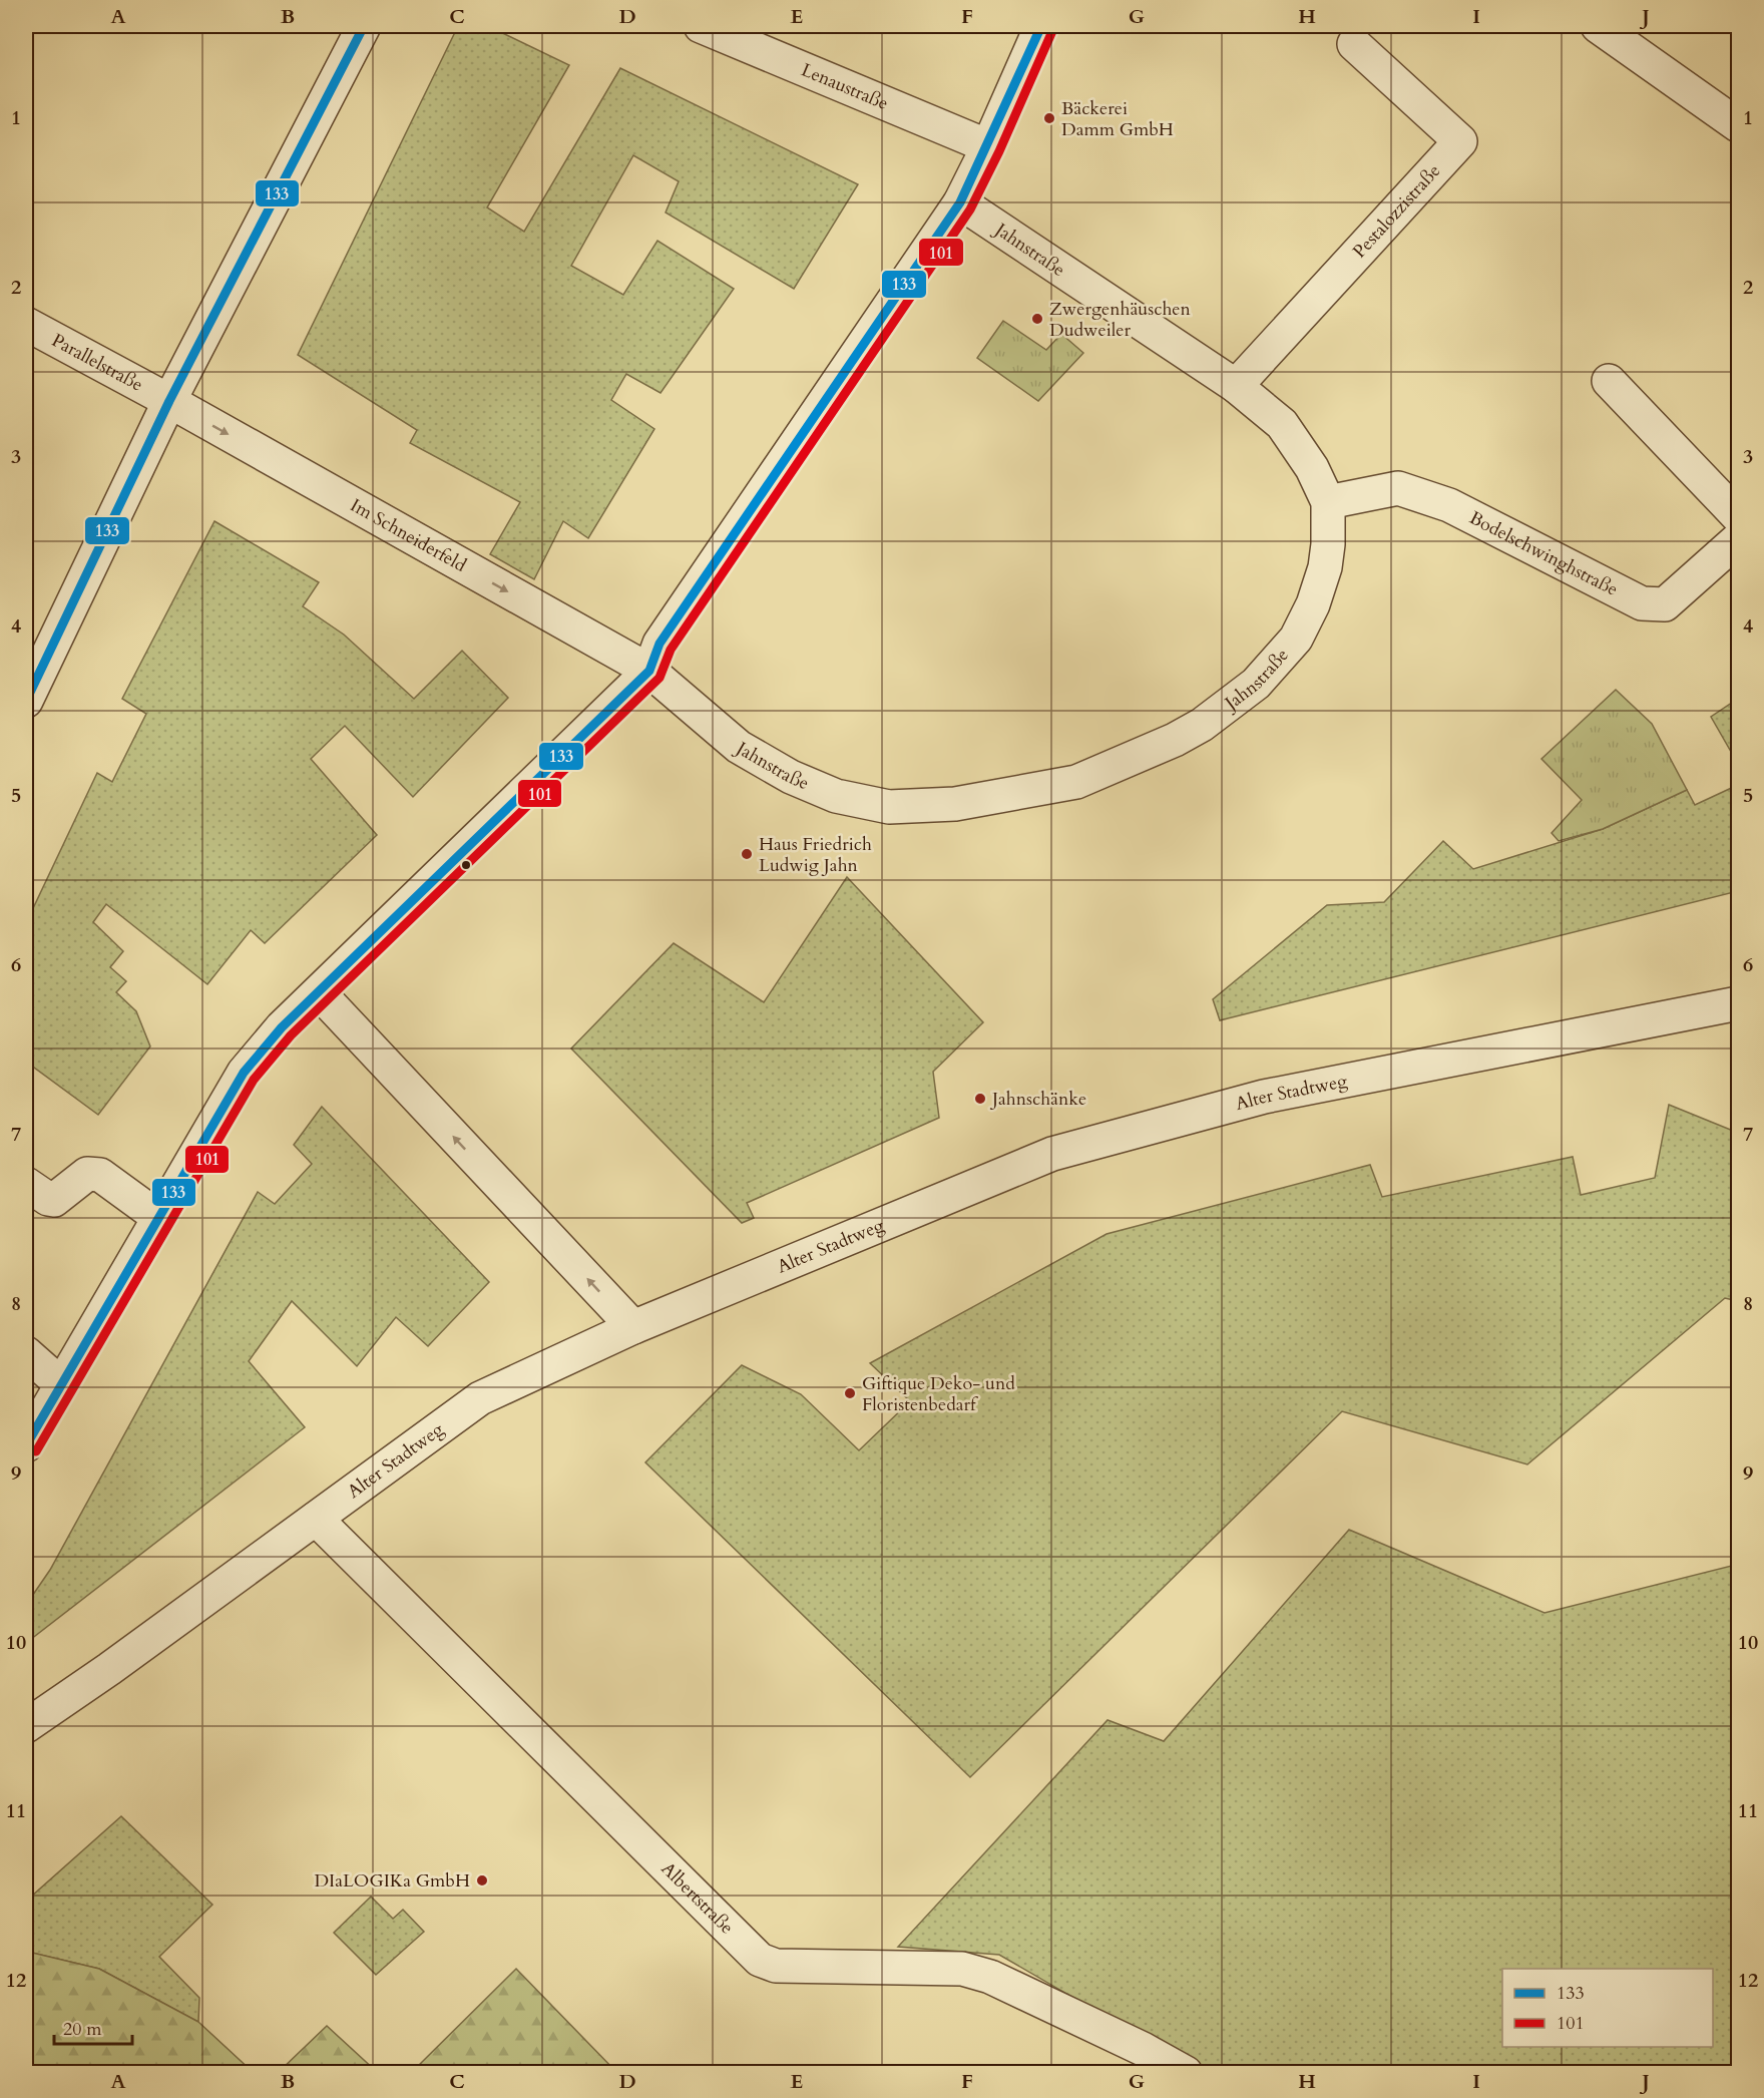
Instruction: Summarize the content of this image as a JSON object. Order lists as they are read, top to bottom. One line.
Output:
{"streets":{"street":["Lenaustraße","Pestalozzistraße","Jahnstraße","Parallelstraße","Im Schneiderfeld","Bodelschwinghstraße","Alter Stadtweg","Albertstraße"]},"crossings":[["Pestalozzistraße","Jahnstraße"],["Jahnstraße","Im Schneiderfeld"],["Jahnstraße","Bodelschwinghstraße"],["Parallelstraße","Im Schneiderfeld"],["Alter Stadtweg","Albertstraße"]],"one_way":["Im Schneiderfeld"],"places":["Bäckerei Damm GmbH","Zwergenhäuschen Dudweiler","Haus Friedrich Ludwig Jahn","Jahnschänke","Giftique Deko- und Floristenbedarf","DIaLOGIKa GmbH"],"lines":["transit line 133","transit line 101"],"legend":["133","101"],"scale_bar":"20 m","grid":{"columns":["A","B","C","D","E","F","G","H","I","J"],"rows":["1","2","3","4","5","6","7","8","9","10","11","12"]}}
